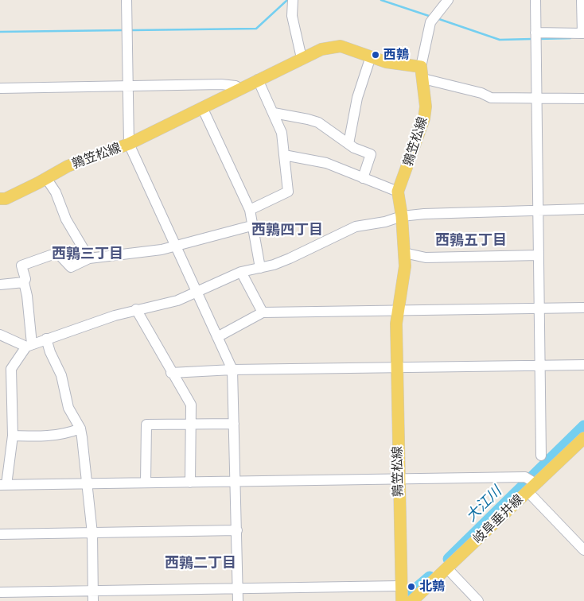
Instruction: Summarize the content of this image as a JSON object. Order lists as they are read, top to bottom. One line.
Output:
{"streets":{"main road":["鶉笠松線","岐阜垂井線"]},"crossings":[["鶉笠松線","岐阜垂井線"]],"districts":["西鶉四丁目","西鶉五丁目","西鶉三丁目","西鶉二丁目"],"water":["大江川"],"places":["西鶉","北鶉"]}
